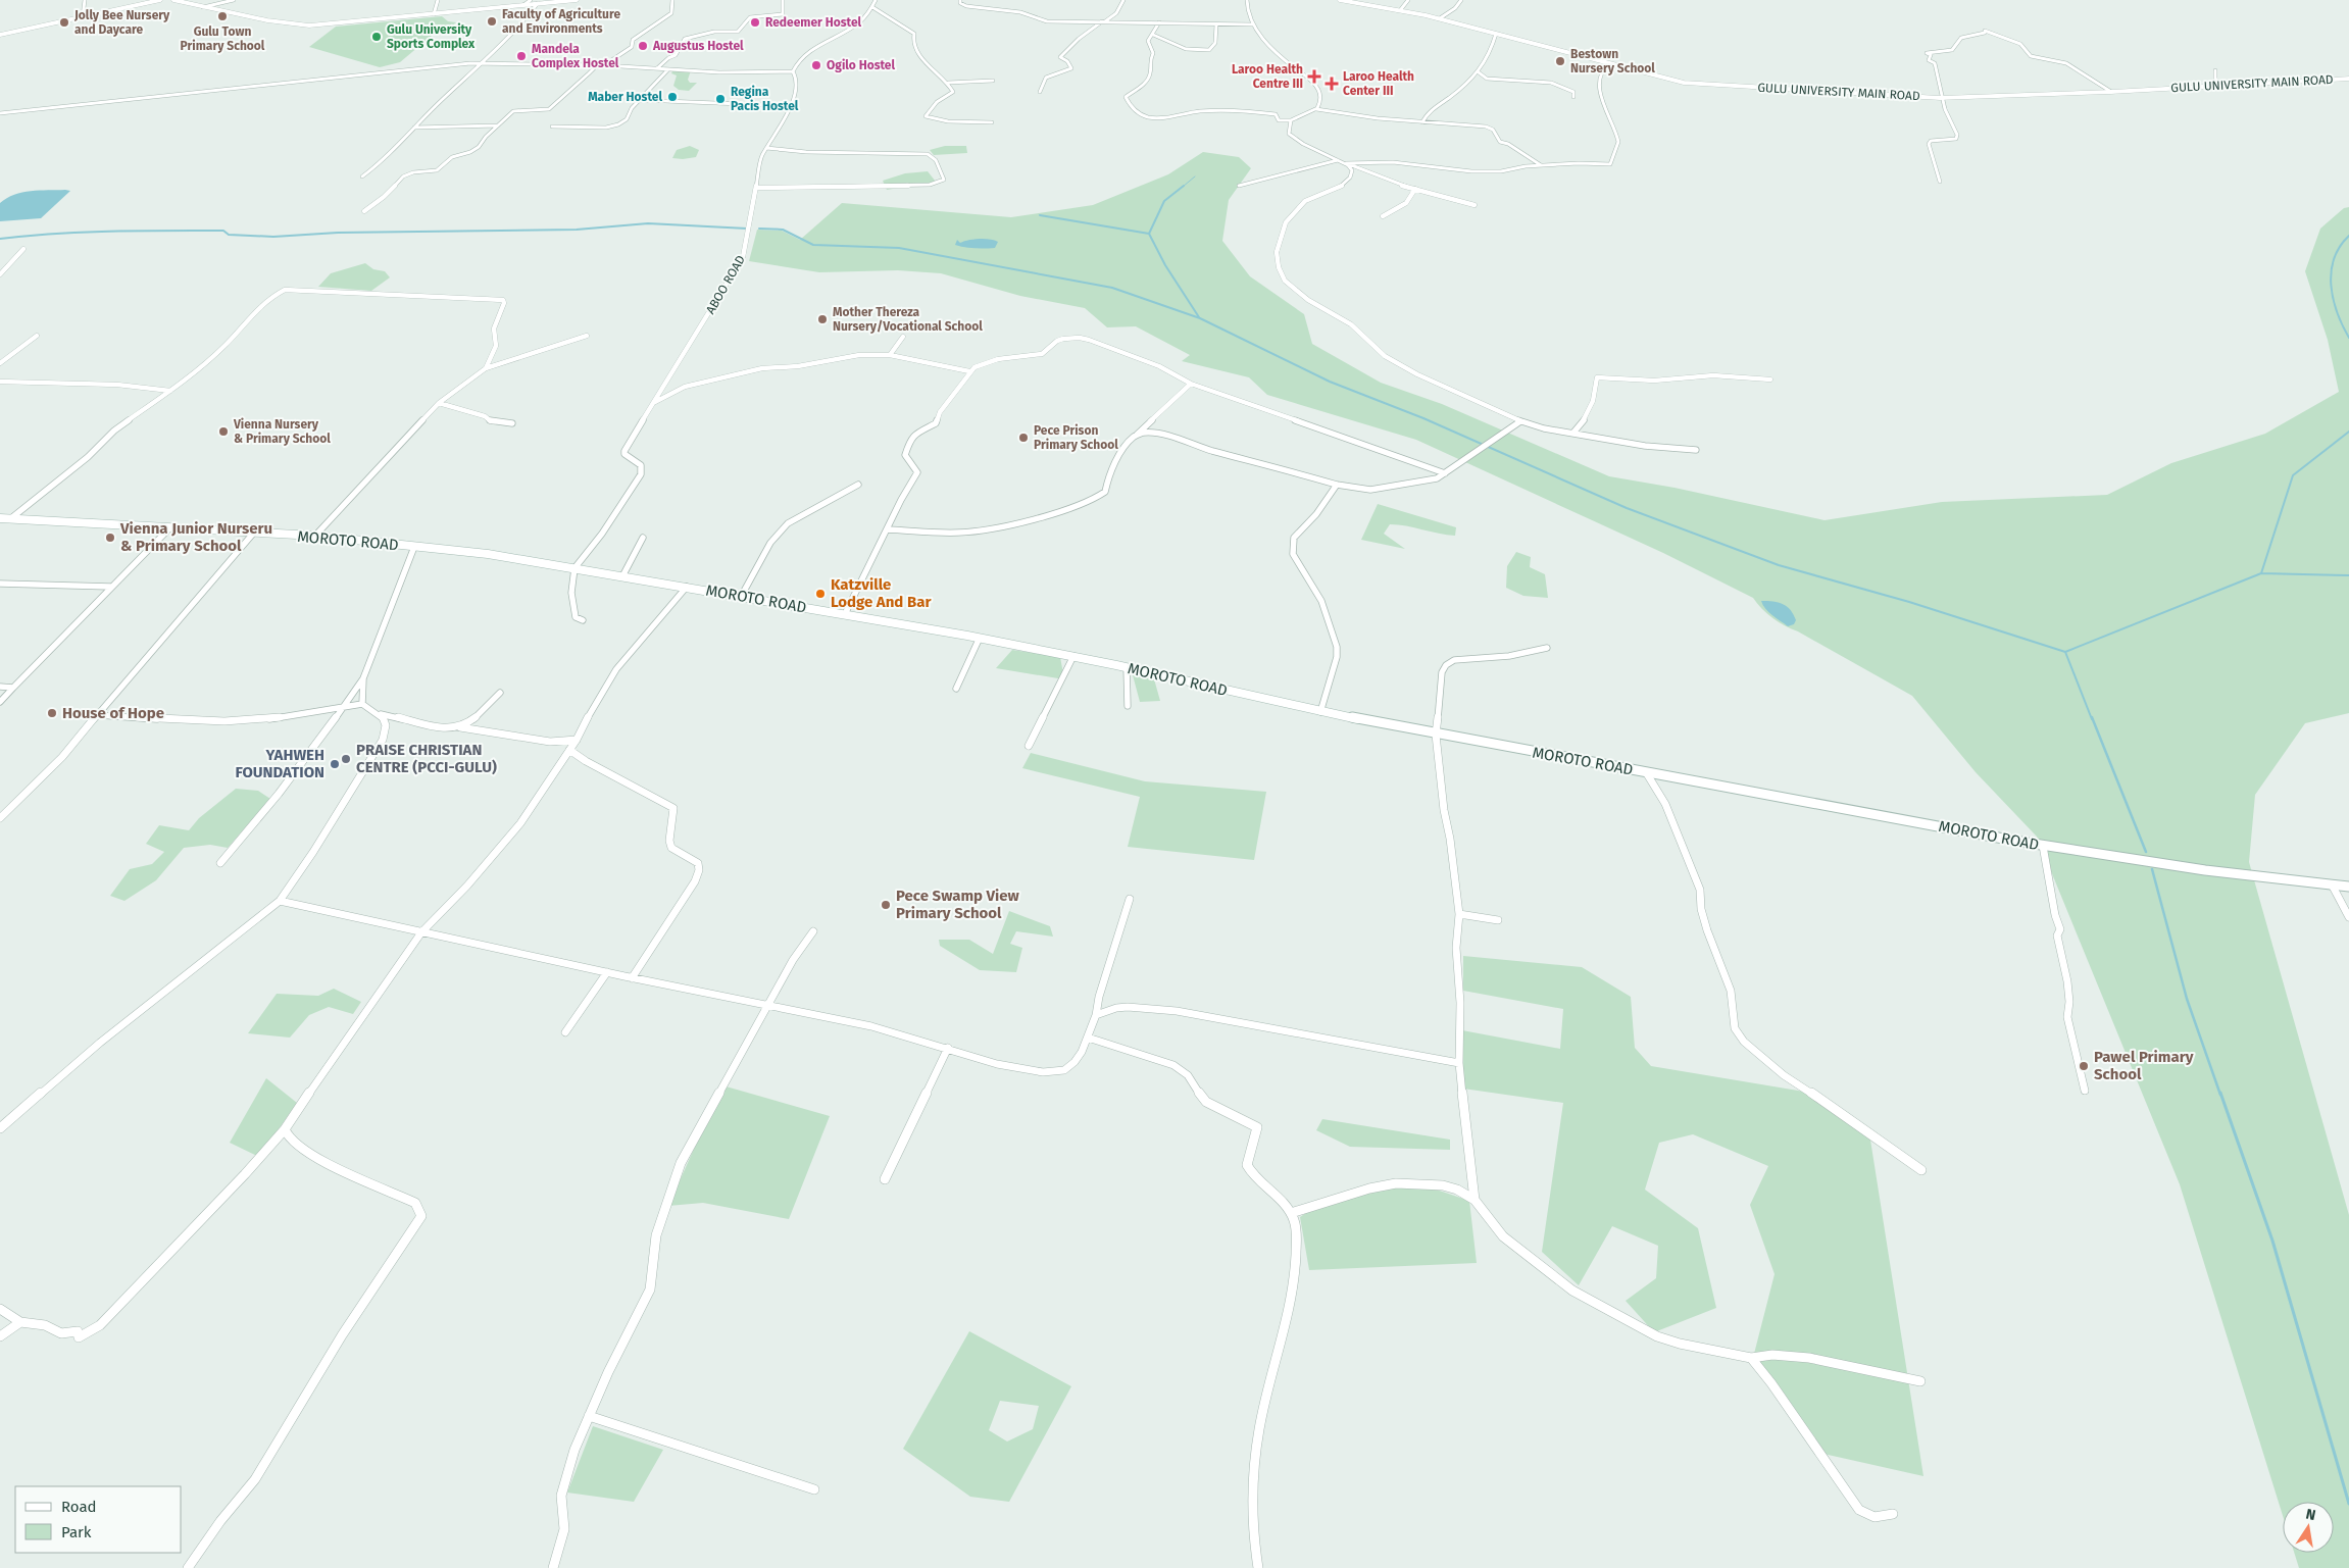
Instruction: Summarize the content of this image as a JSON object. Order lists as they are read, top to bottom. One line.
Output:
{"streets":{"main road":["MOROTO ROAD"],"street":["GULU UNIVERSITY MAIN ROAD","ABOO ROAD"]},"crossings":[["ABOO ROAD","MOROTO ROAD"]],"places":{"other":["Gulu Town Primary School","Faculty of Agriculture and Environments","Jolly Bee Nursery and Daycare","Redeemer Hostel","Gulu University Sports Complex","Augustus Hostel","Mandela Complex Hostel","Bestown Nursery School","Ogilo Hostel","Maber Hostel","Regina Pacis Hostel","Mother Thereza Nursery/Vocational School","Vienna Nursery & Primary School","Pece Prison Primary School","Vienna Junior Nurseru & Primary School","Katzville Lodge And Bar","House of Hope","PRAISE CHRISTIAN CENTRE (PCCI-GULU)","YAHWEH FOUNDATION","Pece Swamp View Primary School","Pawel Primary School"],"health":["Laroo Health Centre III","Laroo Health Center III"]},"legend":["Road","Park"],"north":"top"}
